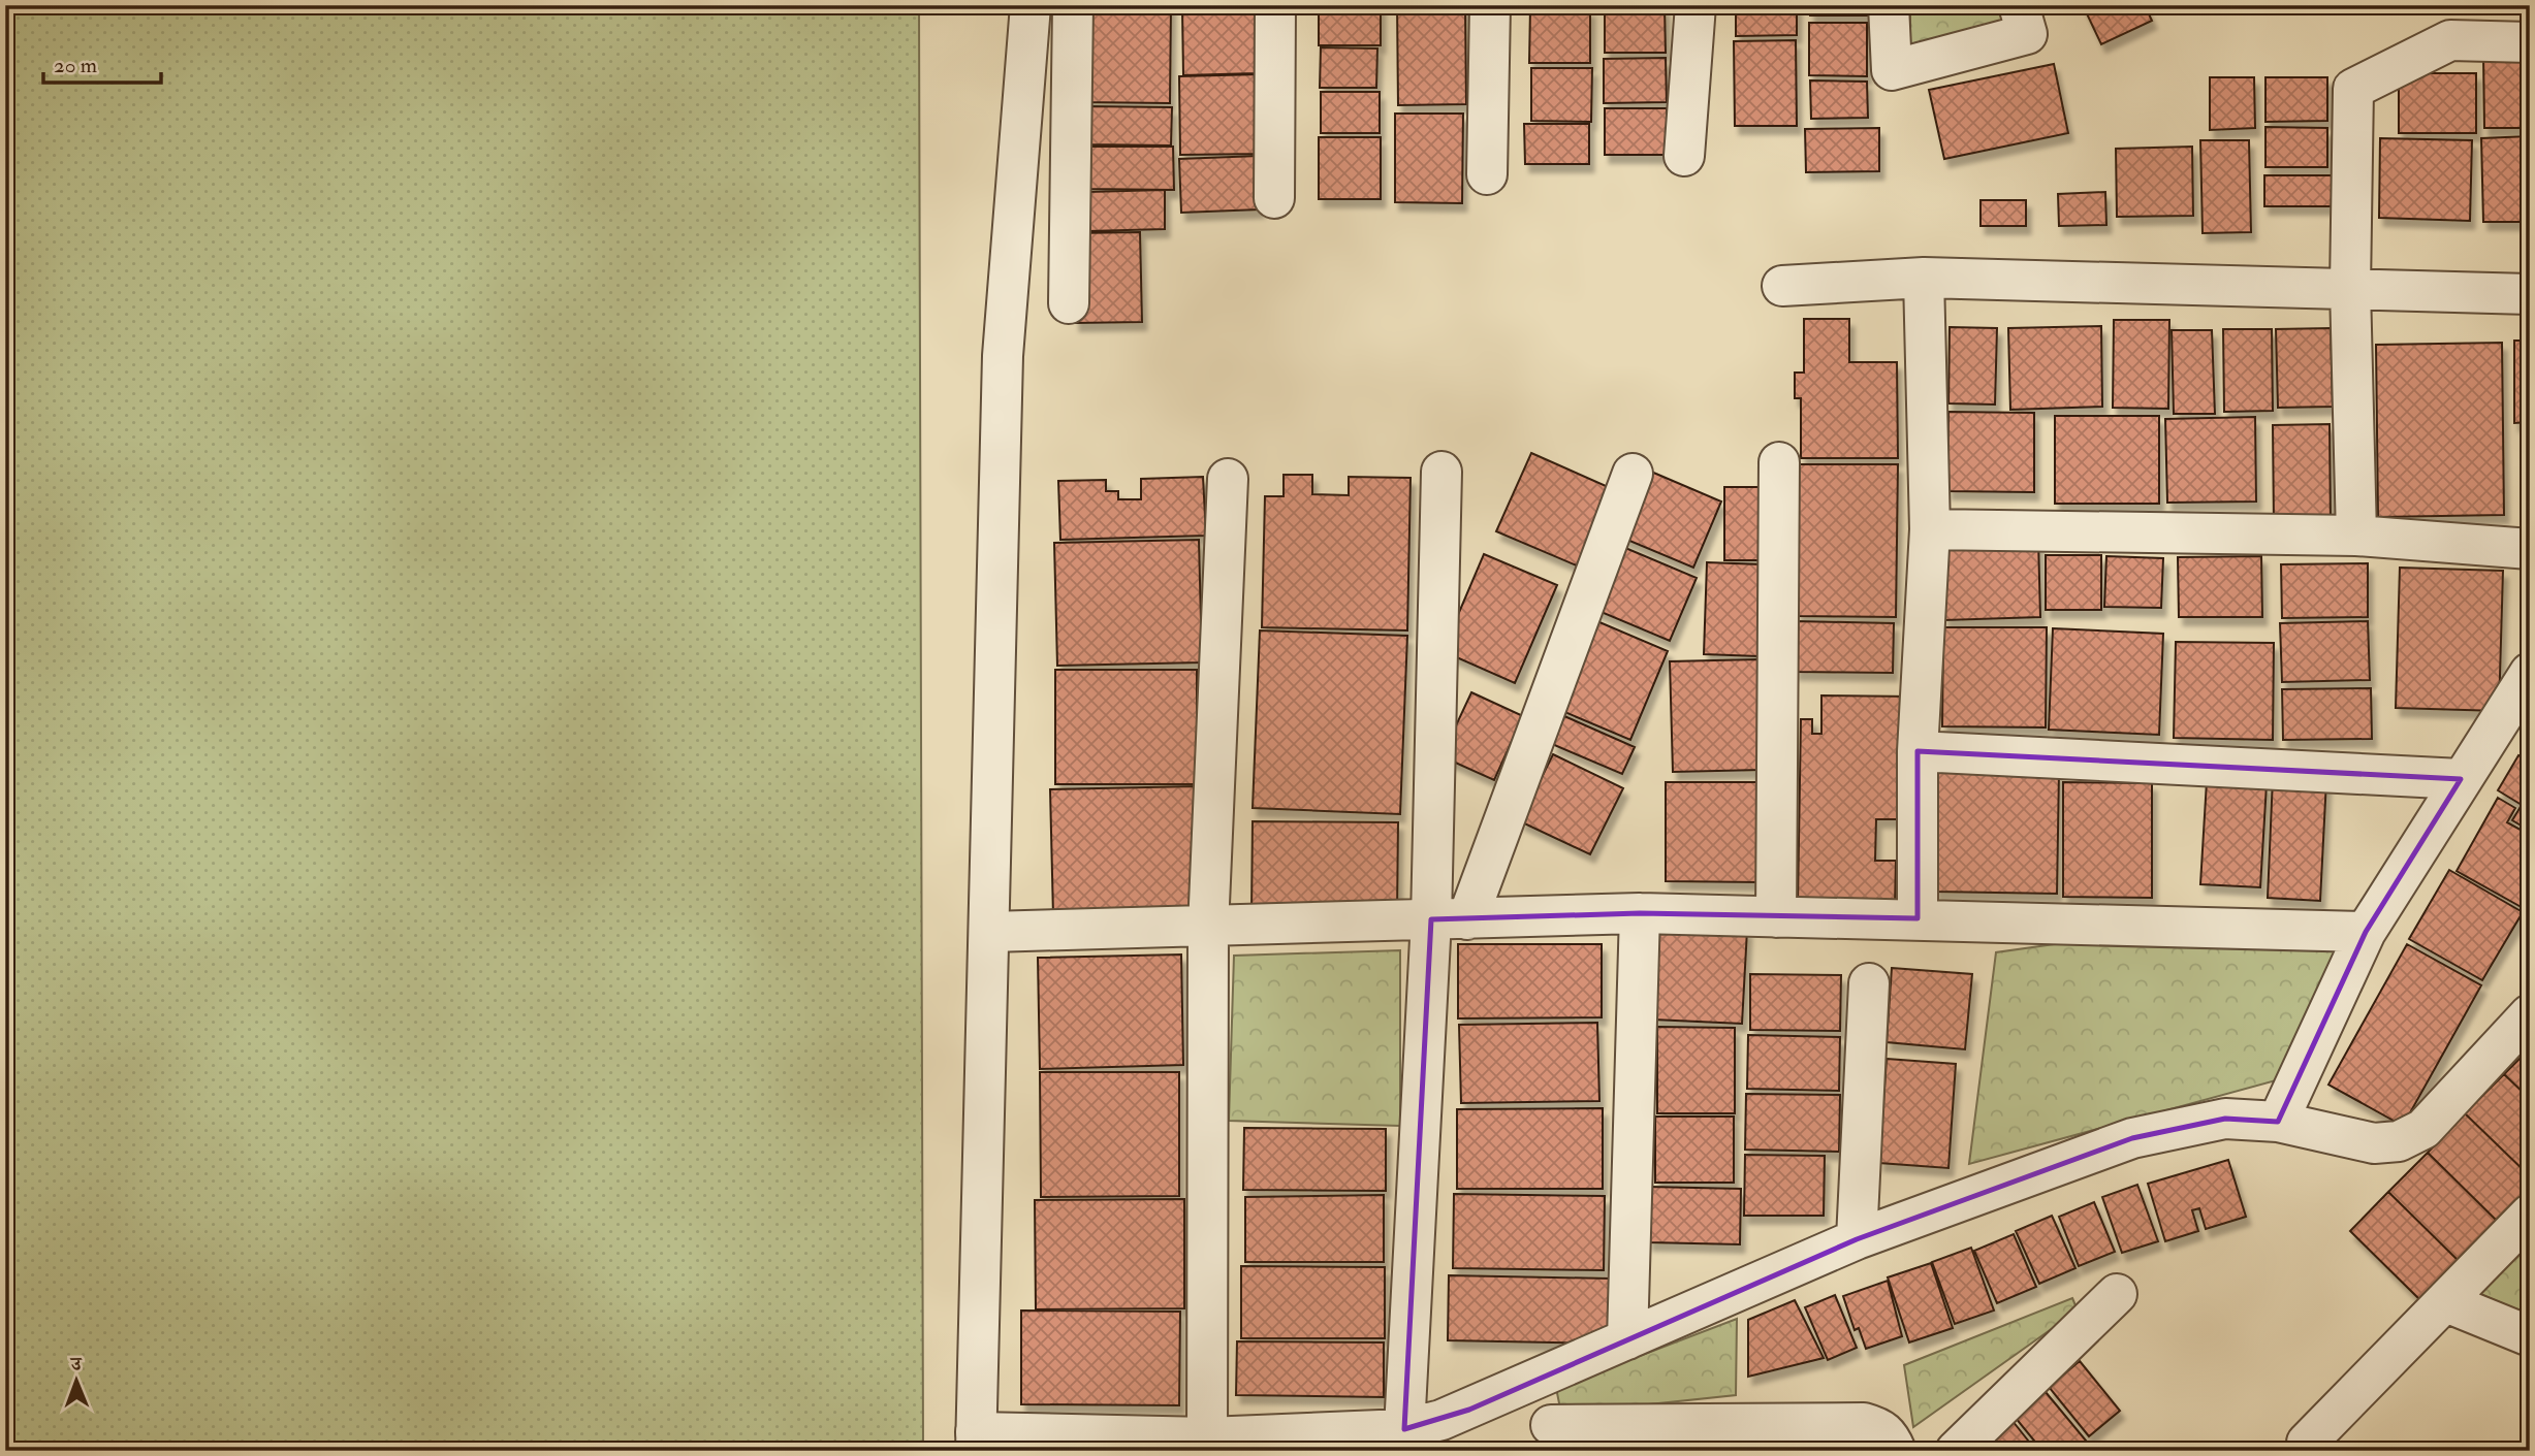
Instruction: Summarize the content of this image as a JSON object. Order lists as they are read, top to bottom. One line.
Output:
{"scale_bar":"20 m","north":"top"}
